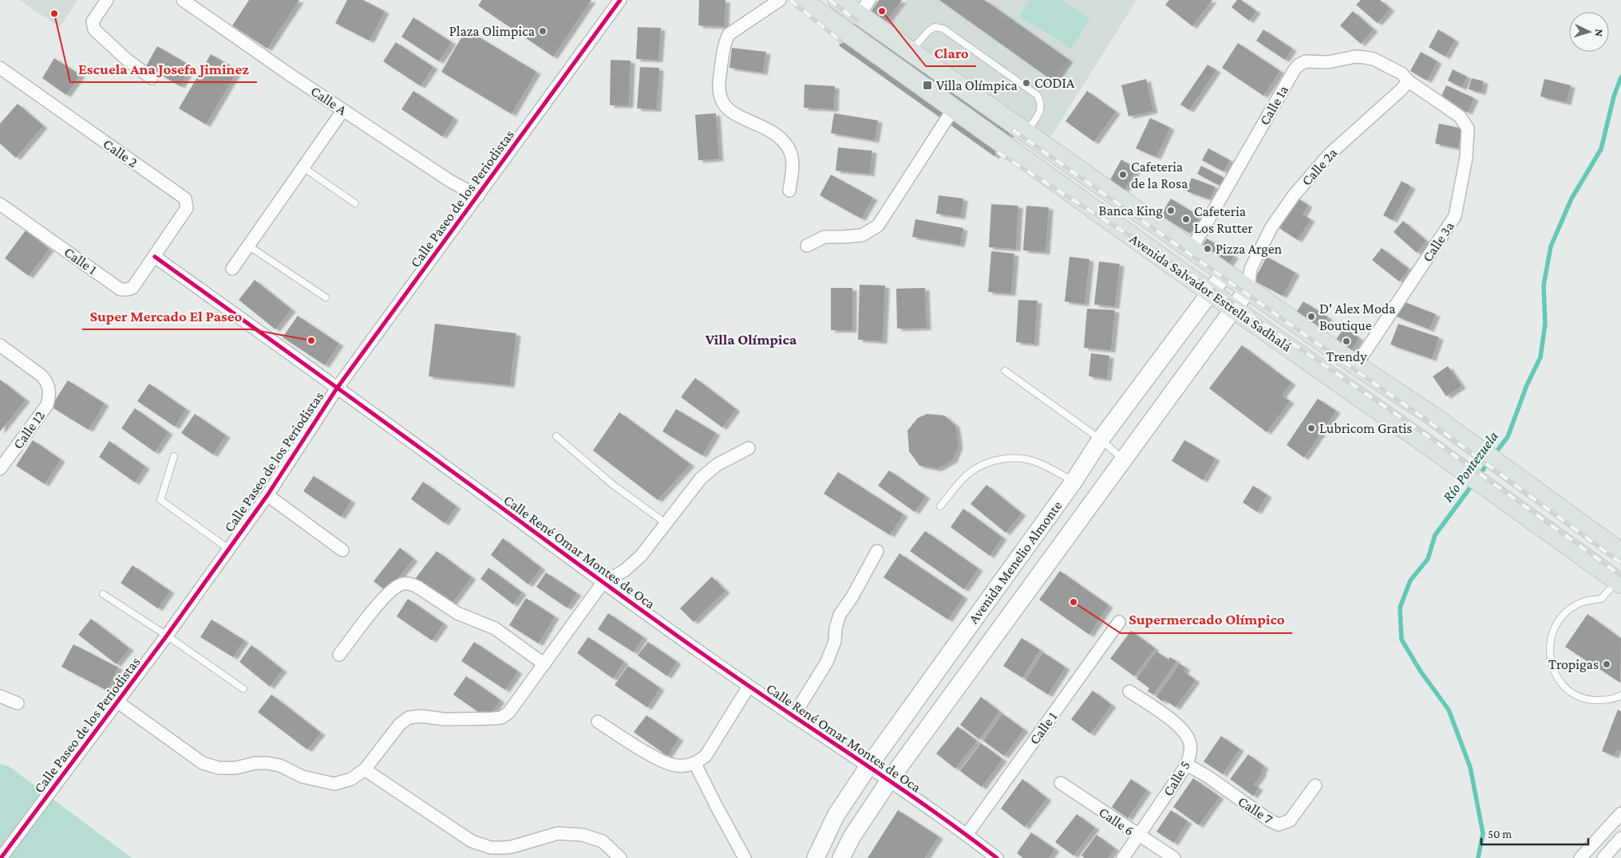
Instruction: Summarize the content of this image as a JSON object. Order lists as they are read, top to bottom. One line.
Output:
{"streets":{"main road":["Avenida Salvador Estrella Sadhalá"],"street":["Calle A","Calle 1a","Calle 2","Calle 2a","Calle Paseo de los Periodistas","Calle 3a","Calle 1","Calle 12","Calle René Omar Montes de Oca","Avenida Menelio Almonte","Calle 5","Calle 7","Calle 6"]},"crossings":[["Calle A","Calle Paseo de los Periodistas"],["Calle 1a","Calle 2a"],["Calle 1a","Calle 3a"],["Calle 1a","Avenida Salvador Estrella Sadhalá"],["Calle 2","Calle 1"],["Calle 2","Calle René Omar Montes de Oca"],["Calle 2a","Calle 3a"],["Calle 2a","Avenida Salvador Estrella Sadhalá"],["Calle 2a","Avenida Menelio Almonte"],["Calle Paseo de los Periodistas","Calle René Omar Montes de Oca"],["Calle 3a","Avenida Salvador Estrella Sadhalá"],["Calle 1","Calle René Omar Montes de Oca"],["Avenida Salvador Estrella Sadhalá","Avenida Menelio Almonte"],["Calle René Omar Montes de Oca","Avenida Menelio Almonte"],["Calle 5","Calle 7"],["Calle 5","Calle 6"]],"districts":["Villa Olímpica"],"water":["Río Pontezuela"],"places":{"other":["Claro","Escuela Ana Josefa Jiminez","Plaza Olimpica","CODIA","Cafeteria de la Rosa","Banca King","Cafeteria Los Rutter","Pizza Argen","D' Alex Moda Boutique","Super Mercado El Paseo","Trendy","Lubricom Gratis","Supermercado Olímpico","Tropigas"],"transit":["Villa Olímpica"]},"scale_bar":"50 m","north":"right"}
